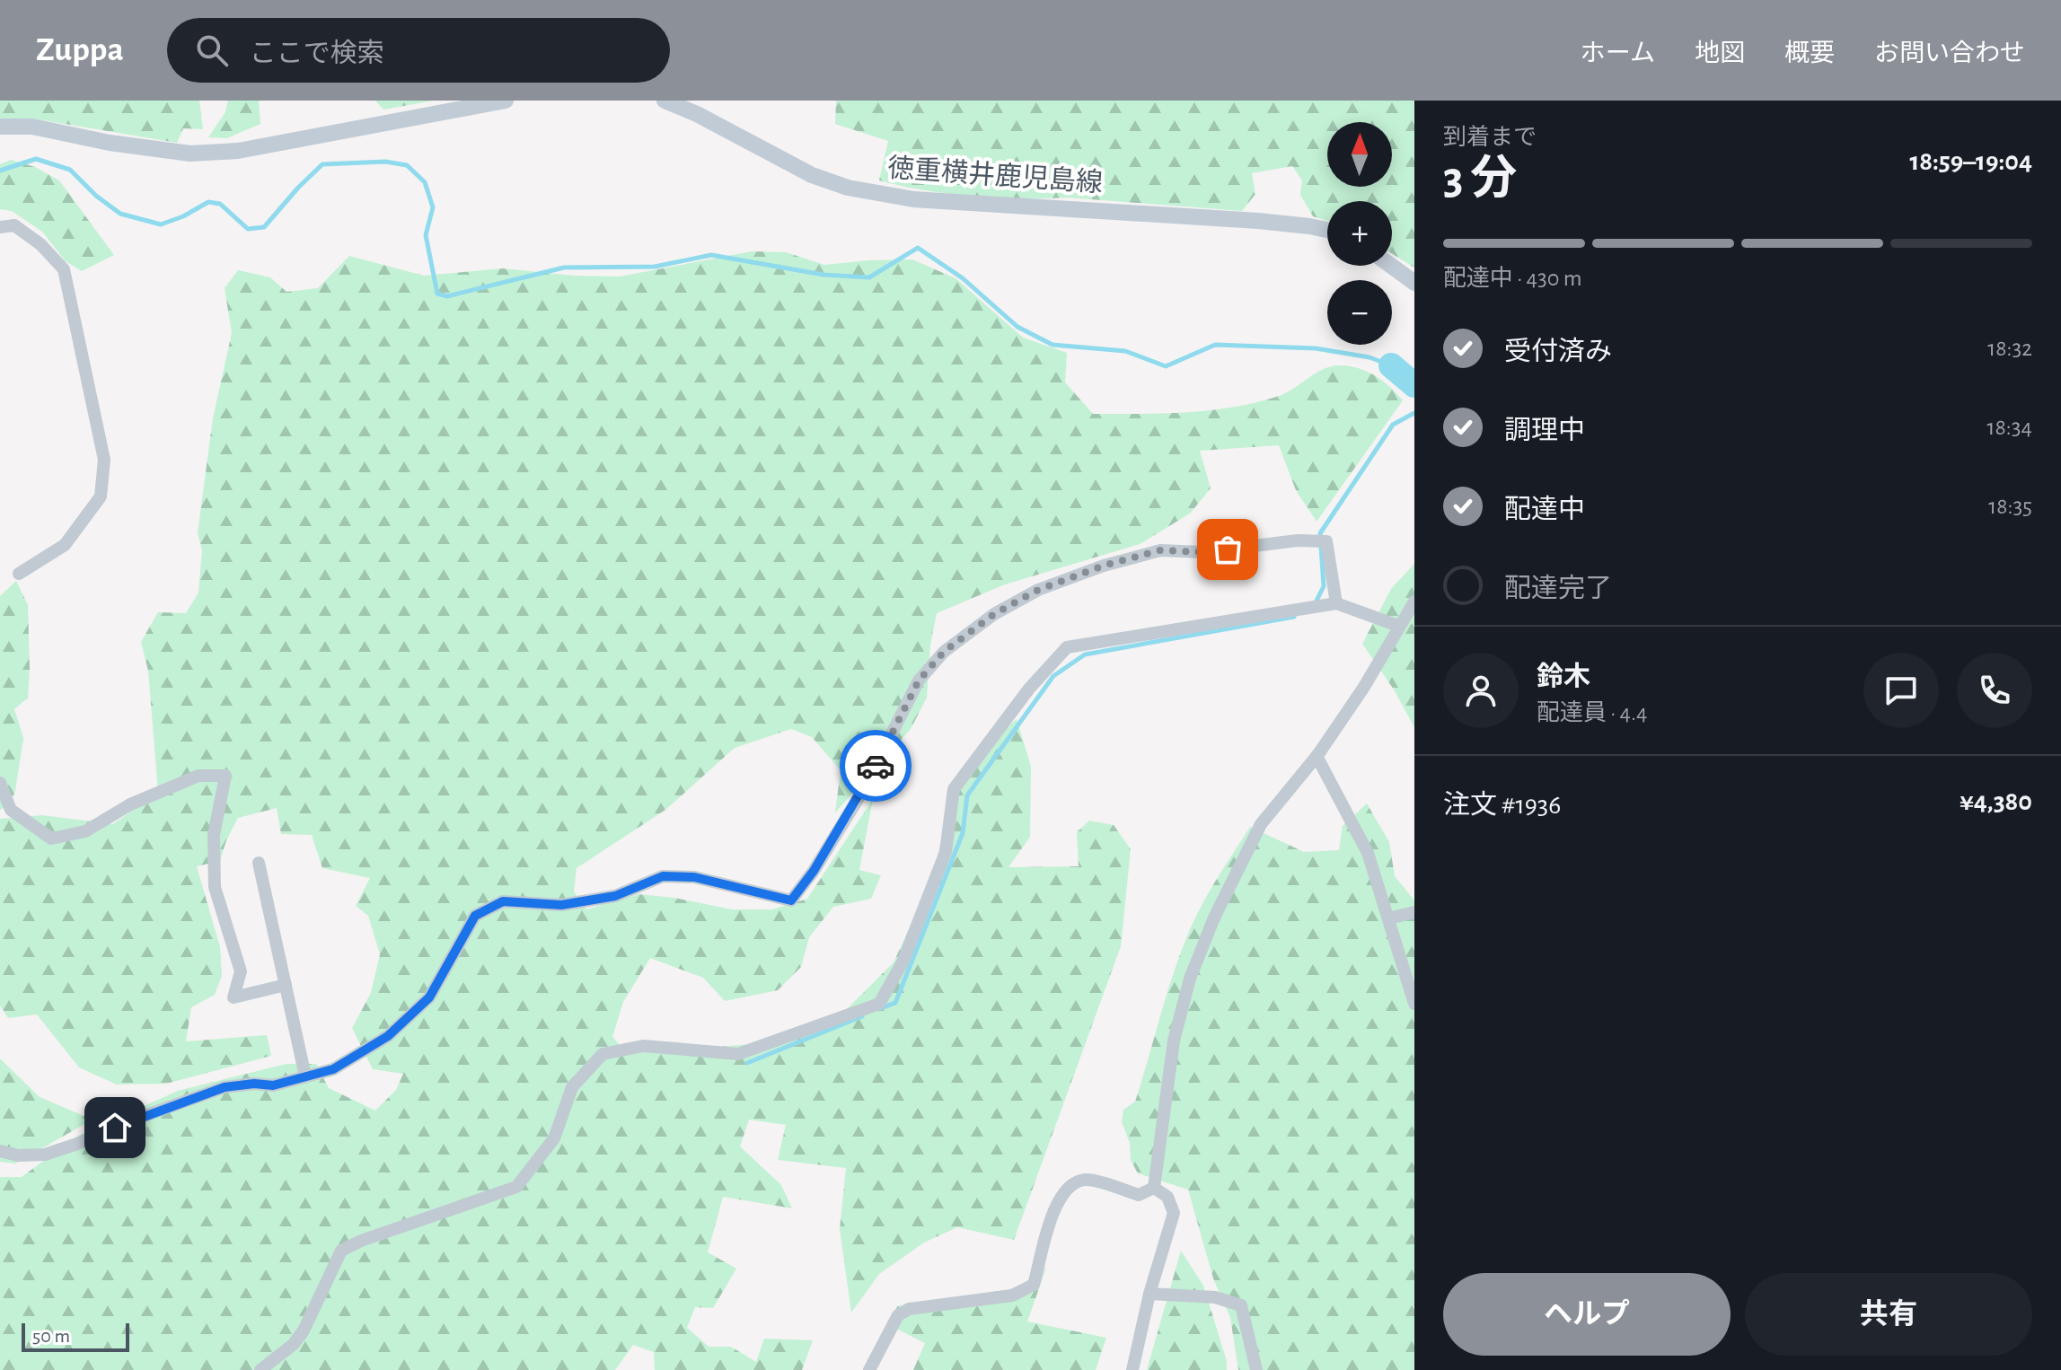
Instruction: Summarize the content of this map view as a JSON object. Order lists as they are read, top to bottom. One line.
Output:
{"streets":{"main road":["徳重横井鹿児島線"]},"scale_bar":"50 m","north":"top","page":{"header":"Zuppa","search":"ここで検索","nav":["ホーム","地図","概要","お問い合わせ"],"heading":["3 分","到着まで","18:59–19:04"],"panel":["鈴木","配達員 · 4.4","注文 #1936","¥4,380"],"map_buttons":["+","−"],"bar":"配達中 · 430 m","list":[["受付済み","18:32"],["調理中","18:34"],["配達中","18:35"],"配達完了"],"buttons":["ヘルプ","共有"],"scale":"50 m"}}
